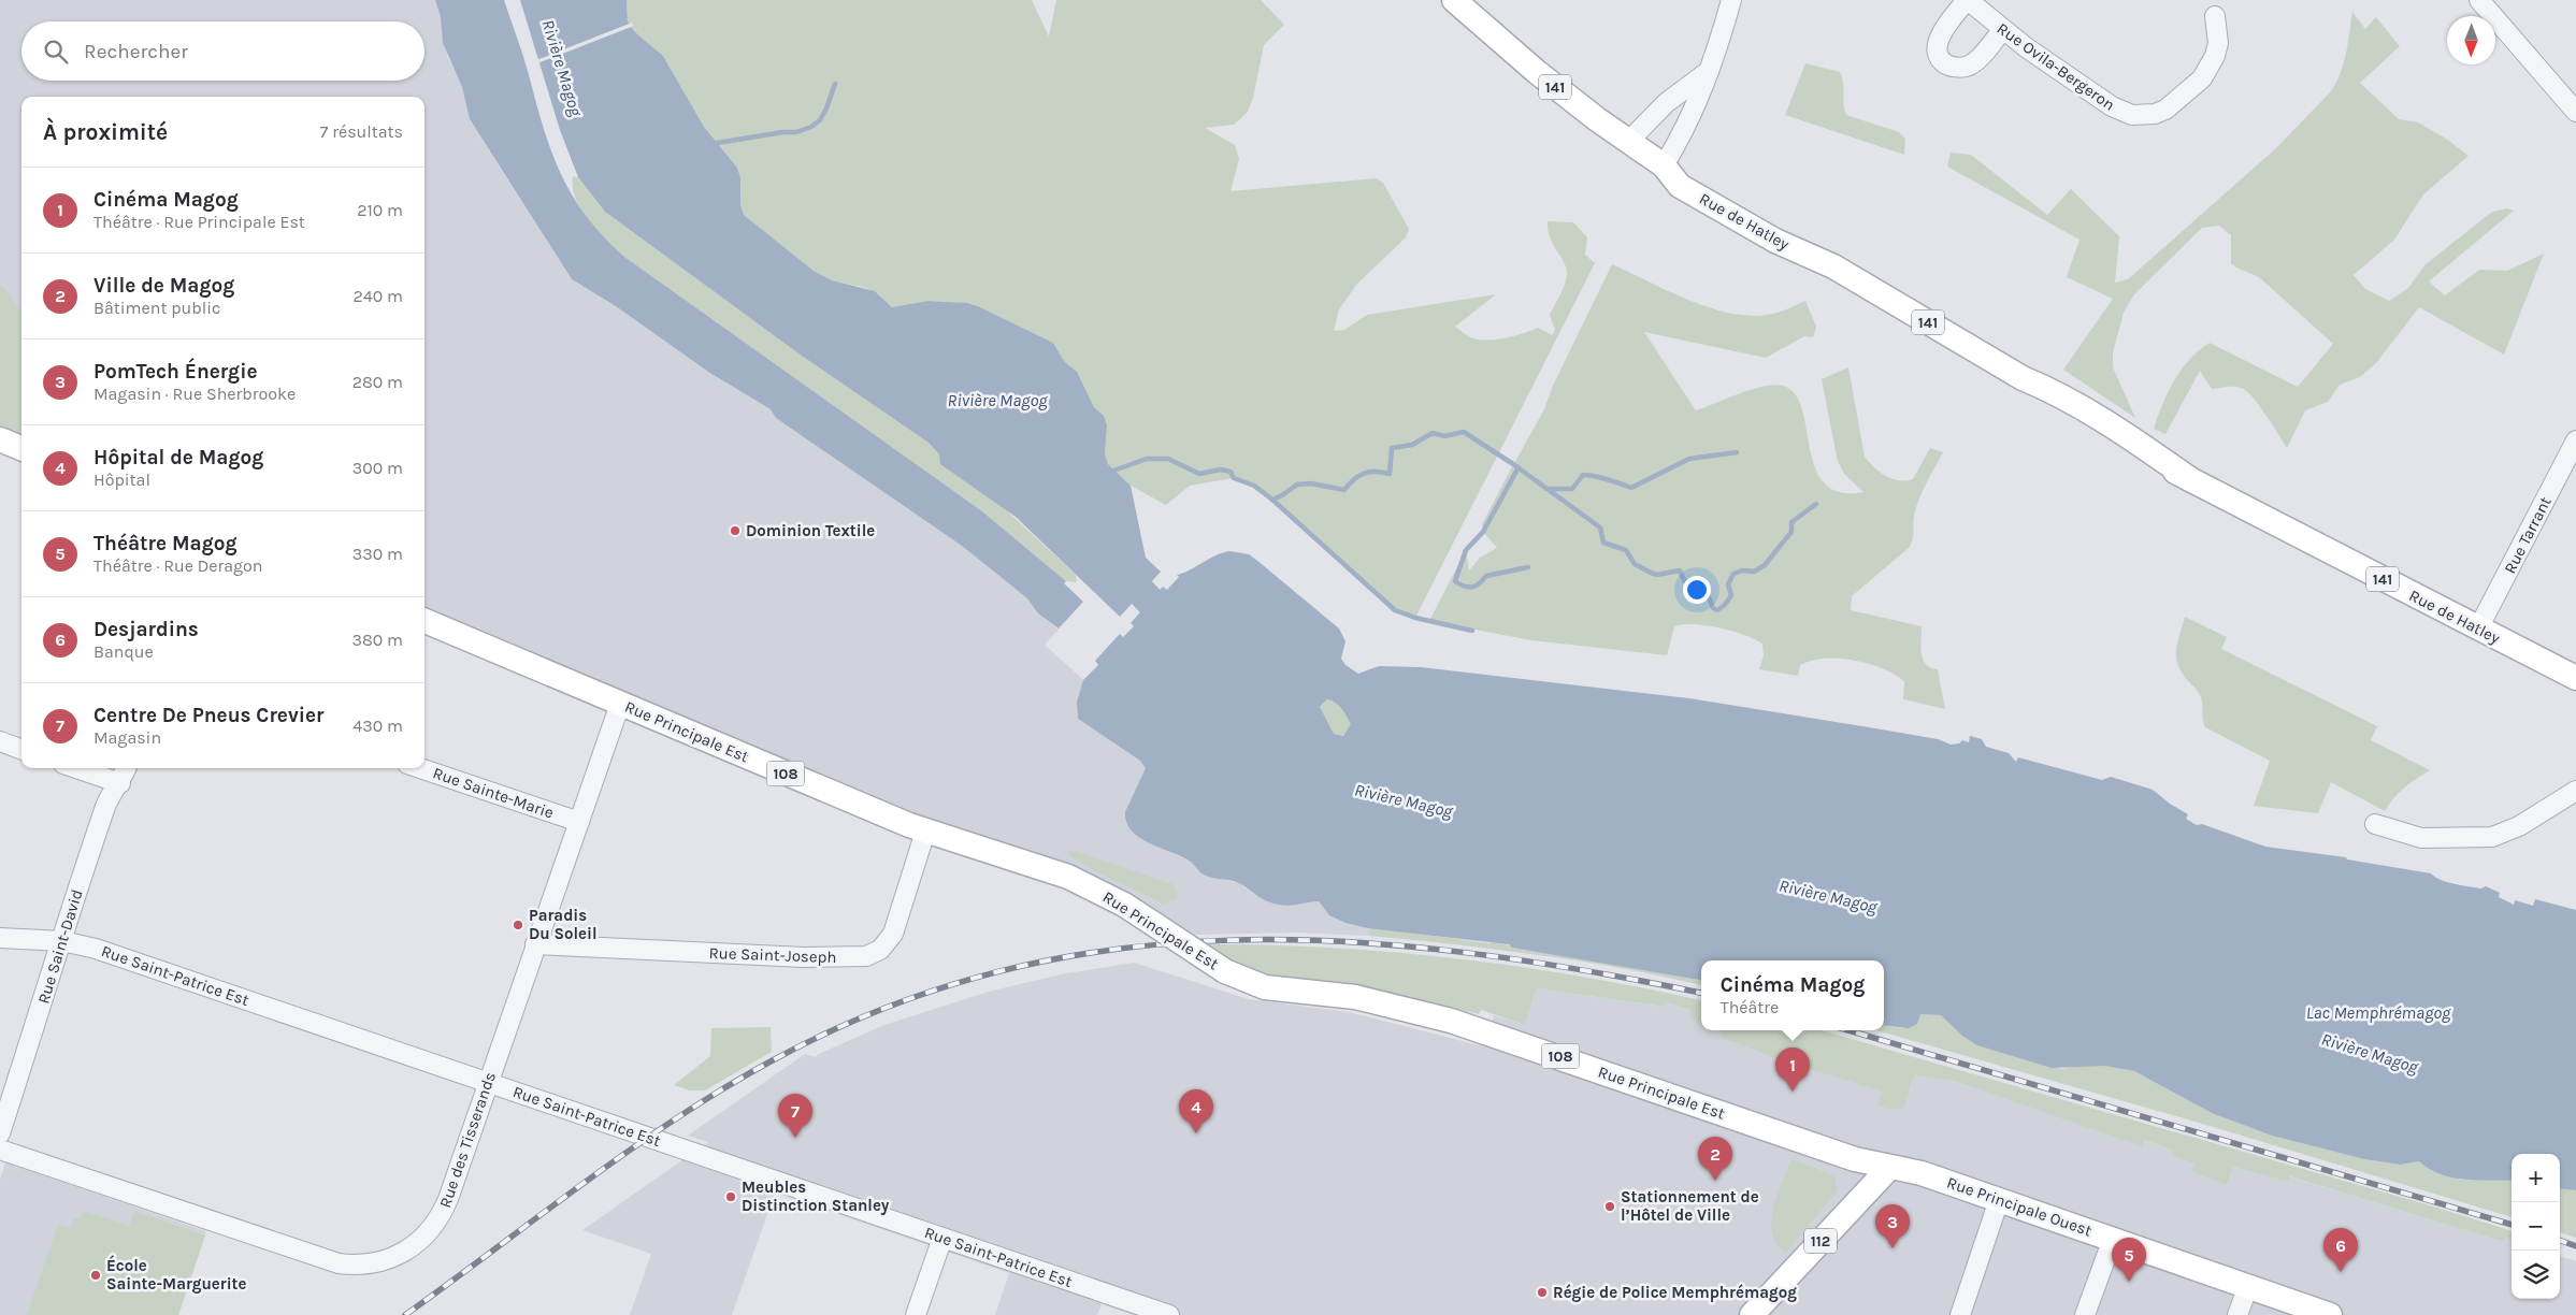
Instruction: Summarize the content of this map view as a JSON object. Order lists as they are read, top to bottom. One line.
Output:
{"streets":{"main road":["141","Rue de Hatley","Rue Principale Est","108","Rue Principale Ouest","112"],"street":["Rue Ovila-Bergeron","Rue Tarrant","Rue Sainte-Marie","Rue Saint-David","Rue Saint-Joseph","Rue Saint-Patrice Est","Rue des Tisserands"]},"crossings":[["Rue de Hatley","Rue Tarrant"],["Rue Principale Est","Rue Saint-Joseph"],["Rue Principale Est","Rue des Tisserands"],["Rue Principale Est","Rue Principale Ouest"],["Rue Principale Est","112"],["Rue Sainte-Marie","Rue des Tisserands"],["Rue Saint-David","Rue Saint-Patrice Est"],["Rue Saint-Joseph","Rue des Tisserands"],["Rue Saint-Patrice Est","Rue des Tisserands"],["Rue Principale Ouest","112"]],"water":["Rivière Magog","Lac Memphrémagog"],"places":["Dominion Textile","Paradis Du Soleil","Meubles Distinction Stanley","Stationnement de l’Hôtel de Ville","École Sainte-Marguerite","Régie de Police Memphrémagog"],"north":"bottom","page":{"search":"Rechercher","heading":["À proximité","7 résultats"],"list":[{"mark":"1","name":"Cinéma Magog","note":"Théâtre · Rue Principale Est","value":"210 m"},{"mark":"2","name":"Ville de Magog","note":"Bâtiment public","value":"240 m"},{"mark":"3","name":"PomTech Énergie","note":"Magasin · Rue Sherbrooke","value":"280 m"},{"mark":"4","name":"Hôpital de Magog","note":"Hôpital","value":"300 m"},{"mark":"5","name":"Théâtre Magog","note":"Théâtre · Rue Deragon","value":"330 m"},{"mark":"6","name":"Desjardins","note":"Banque","value":"380 m"},{"mark":"7","name":"Centre De Pneus Crevier","note":"Magasin","value":"430 m"}],"popup":["Cinéma Magog","Théâtre"],"pins":["1","4","7","2","3","6","5"],"map_buttons":["+","−"]}}
